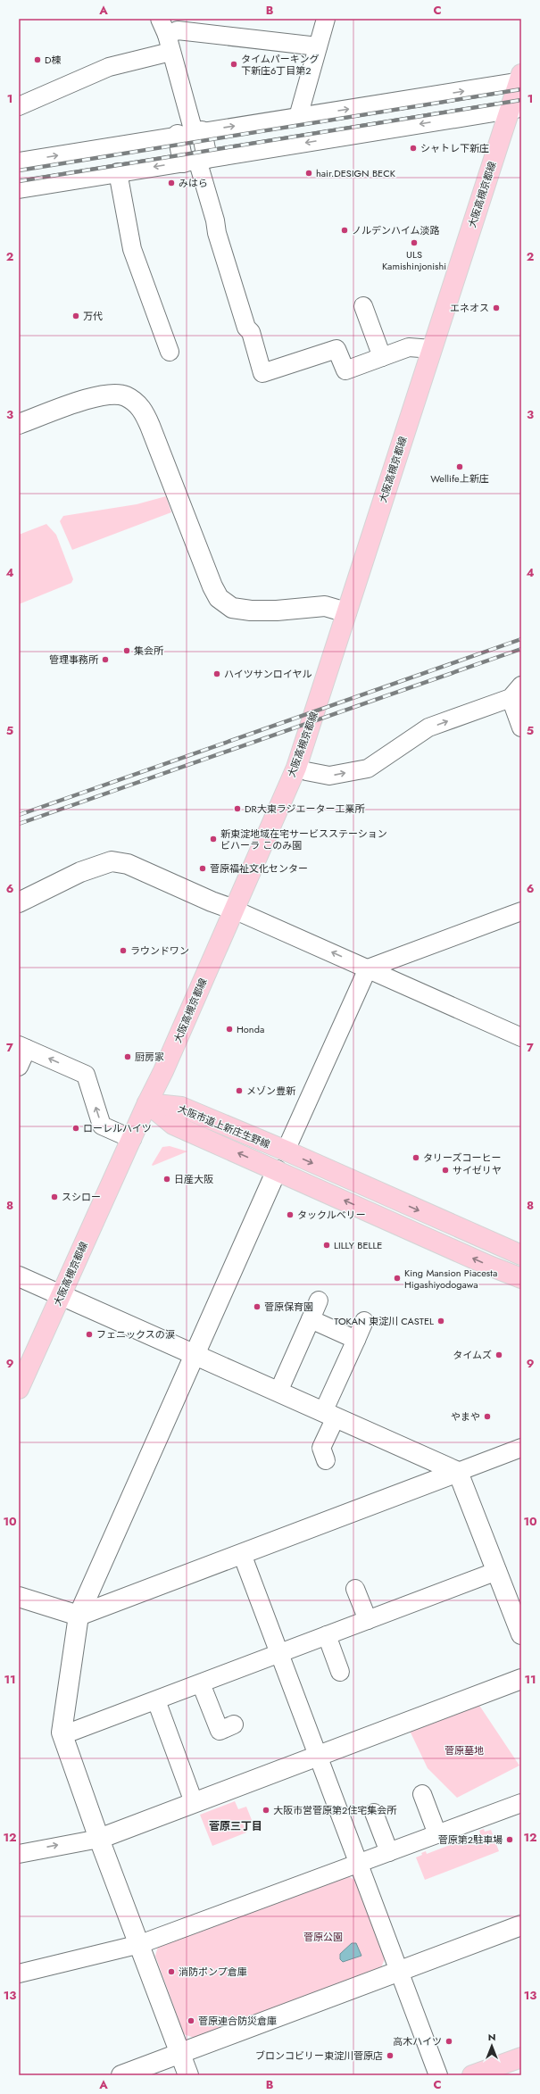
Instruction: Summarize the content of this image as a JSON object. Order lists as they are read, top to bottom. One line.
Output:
{"streets":{"main road":["大阪高槻京都線","大阪市道上新庄生野線"]},"crossings":[["大阪高槻京都線","大阪市道上新庄生野線"]],"districts":["菅原三丁目"],"parks":["菅原墓地","菅原公園"],"places":["D棟","タイムパーキング 下新庄6丁目第2","シャトレ下新庄","hair.DESIGN BECK","みはら","ノルデンハイム淡路","ULS Kamishinjonishi","エネオス","万代","Wellife上新庄","集会所","管理事務所","ハイツサンロイヤル","DR大東ラジエーター工業所","新東淀地域在宅サービスステーション ビハーラ このみ園","菅原福祉文化センター","ラウンドワン","Honda","厨房家","メゾン豊新","ローレルハイツ","タリーズコーヒー","サイゼリヤ","日産大阪","スシロー","タックルベリー","LILLY BELLE","King Mansion Piacesta Higashiyodogawa","菅原保育園","TOKAN 東淀川 CASTEL","フェニックスの涙","タイムズ","やまや","大阪市営菅原第2住宅集会所","菅原第2駐車場","消防ポンプ倉庫","菅原連合防災倉庫","高木ハイツ","ブロンコビリー東淀川菅原店"],"north":"top","grid":{"columns":["A","B","C"],"rows":["1","2","3","4","5","6","7","8","9","10","11","12","13"]}}
